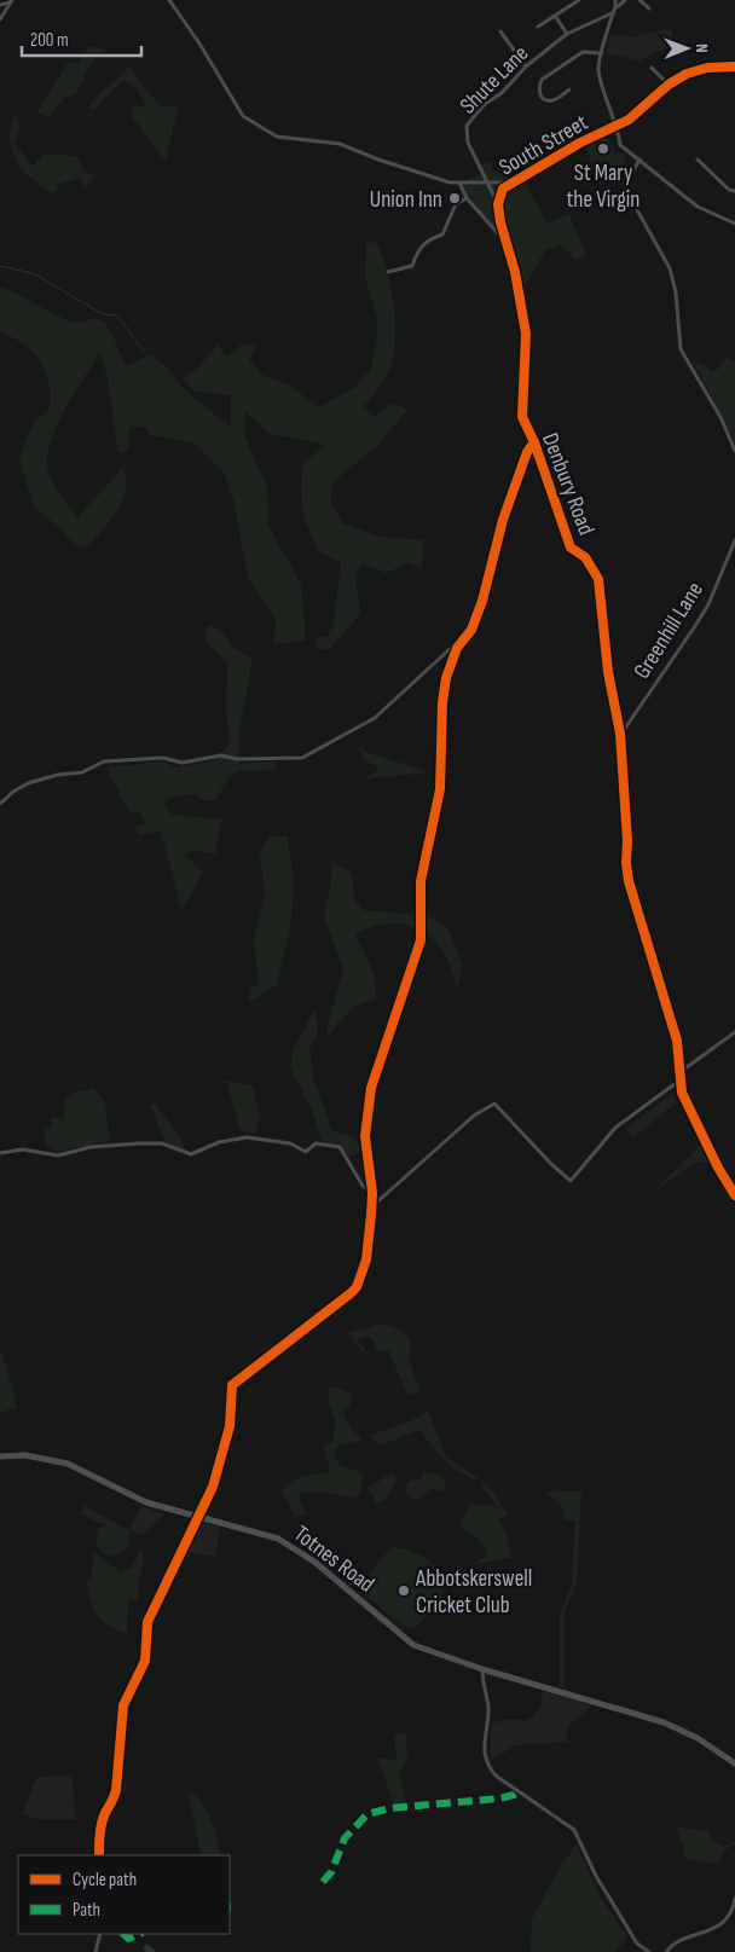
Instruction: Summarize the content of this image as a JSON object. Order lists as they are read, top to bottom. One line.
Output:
{"streets":{"main road":["Totnes Road"],"street":["Shute Lane","South Street","Denbury Road","Greenhill Lane"]},"crossings":[["Shute Lane","South Street"],["Shute Lane","Denbury Road"],["South Street","Denbury Road"],["Denbury Road","Greenhill Lane"]],"places":["St Mary the Virgin","Union Inn","Abbotskerswell Cricket Club"],"legend":["Cycle path","Path"],"scale_bar":"200 m","north":"right"}
